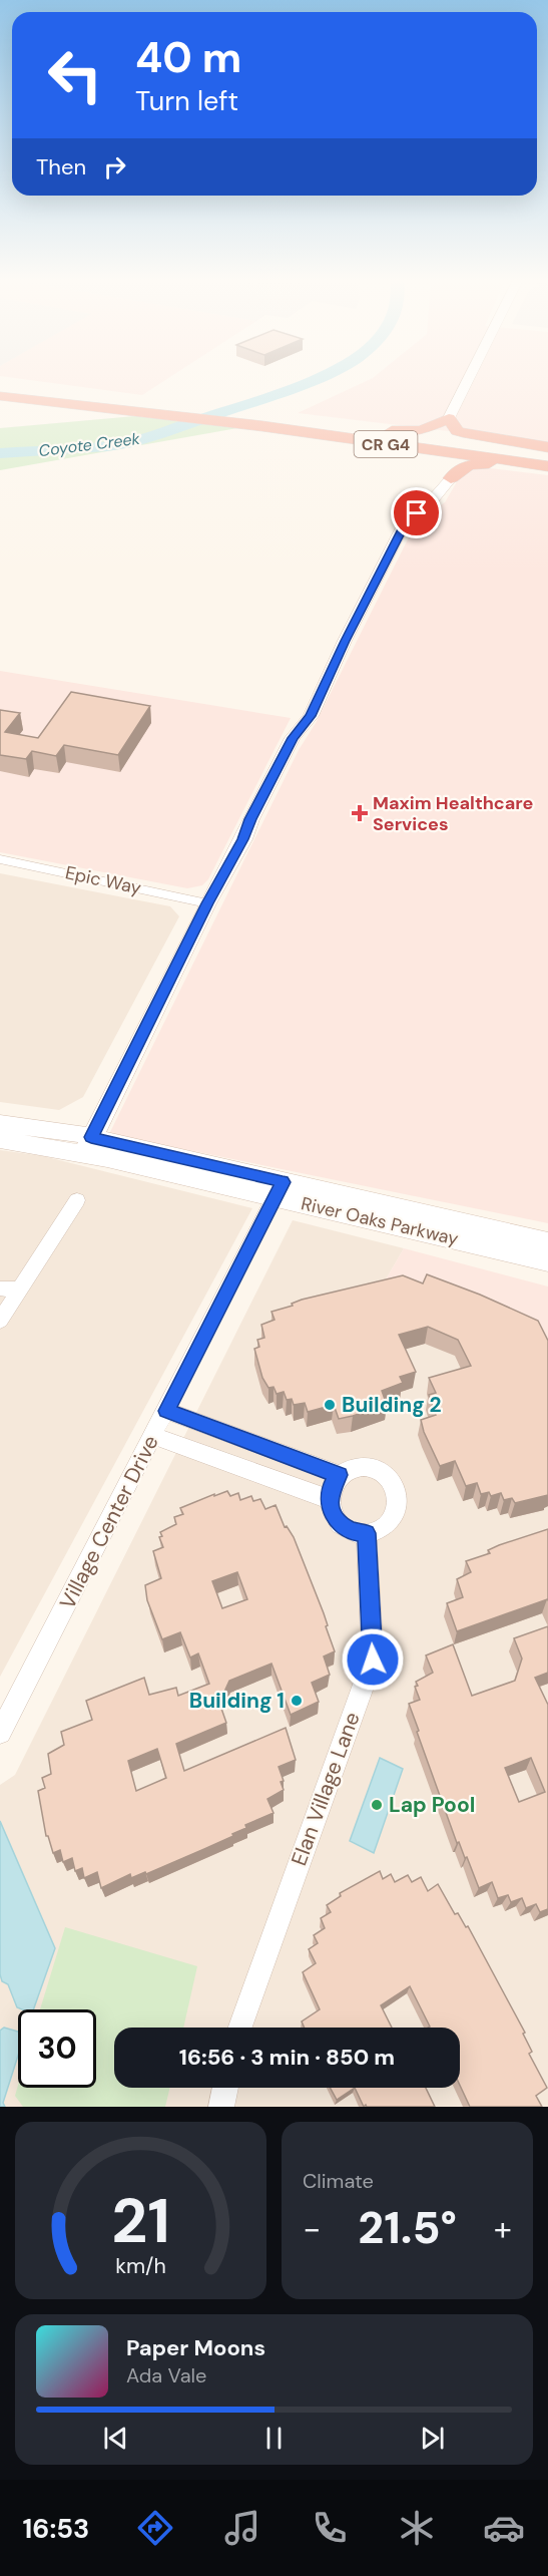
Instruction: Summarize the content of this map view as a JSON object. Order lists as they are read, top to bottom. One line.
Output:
{"streets":{"highway":["CR G4"],"street":["Epic Way","River Oaks Parkway","Village Center Drive","Elan Village Lane"]},"crossings":[["River Oaks Parkway","Village Center Drive"]],"water":["Coyote Creek"],"places":{"health":["Maxim Healthcare Services"],"other":["Building 2","Building 1","Lap Pool"]},"page":{"turn":["40 m","Turn left"],"then":"Then","limit":"30","trip":"16:56 · 3 min · 850 m","tile":"Climate","heat":["−","21.5°","+"],"song":["Paper Moons","Ada Vale"],"tabs":"16:53","gauge":["21","km/h"]}}
